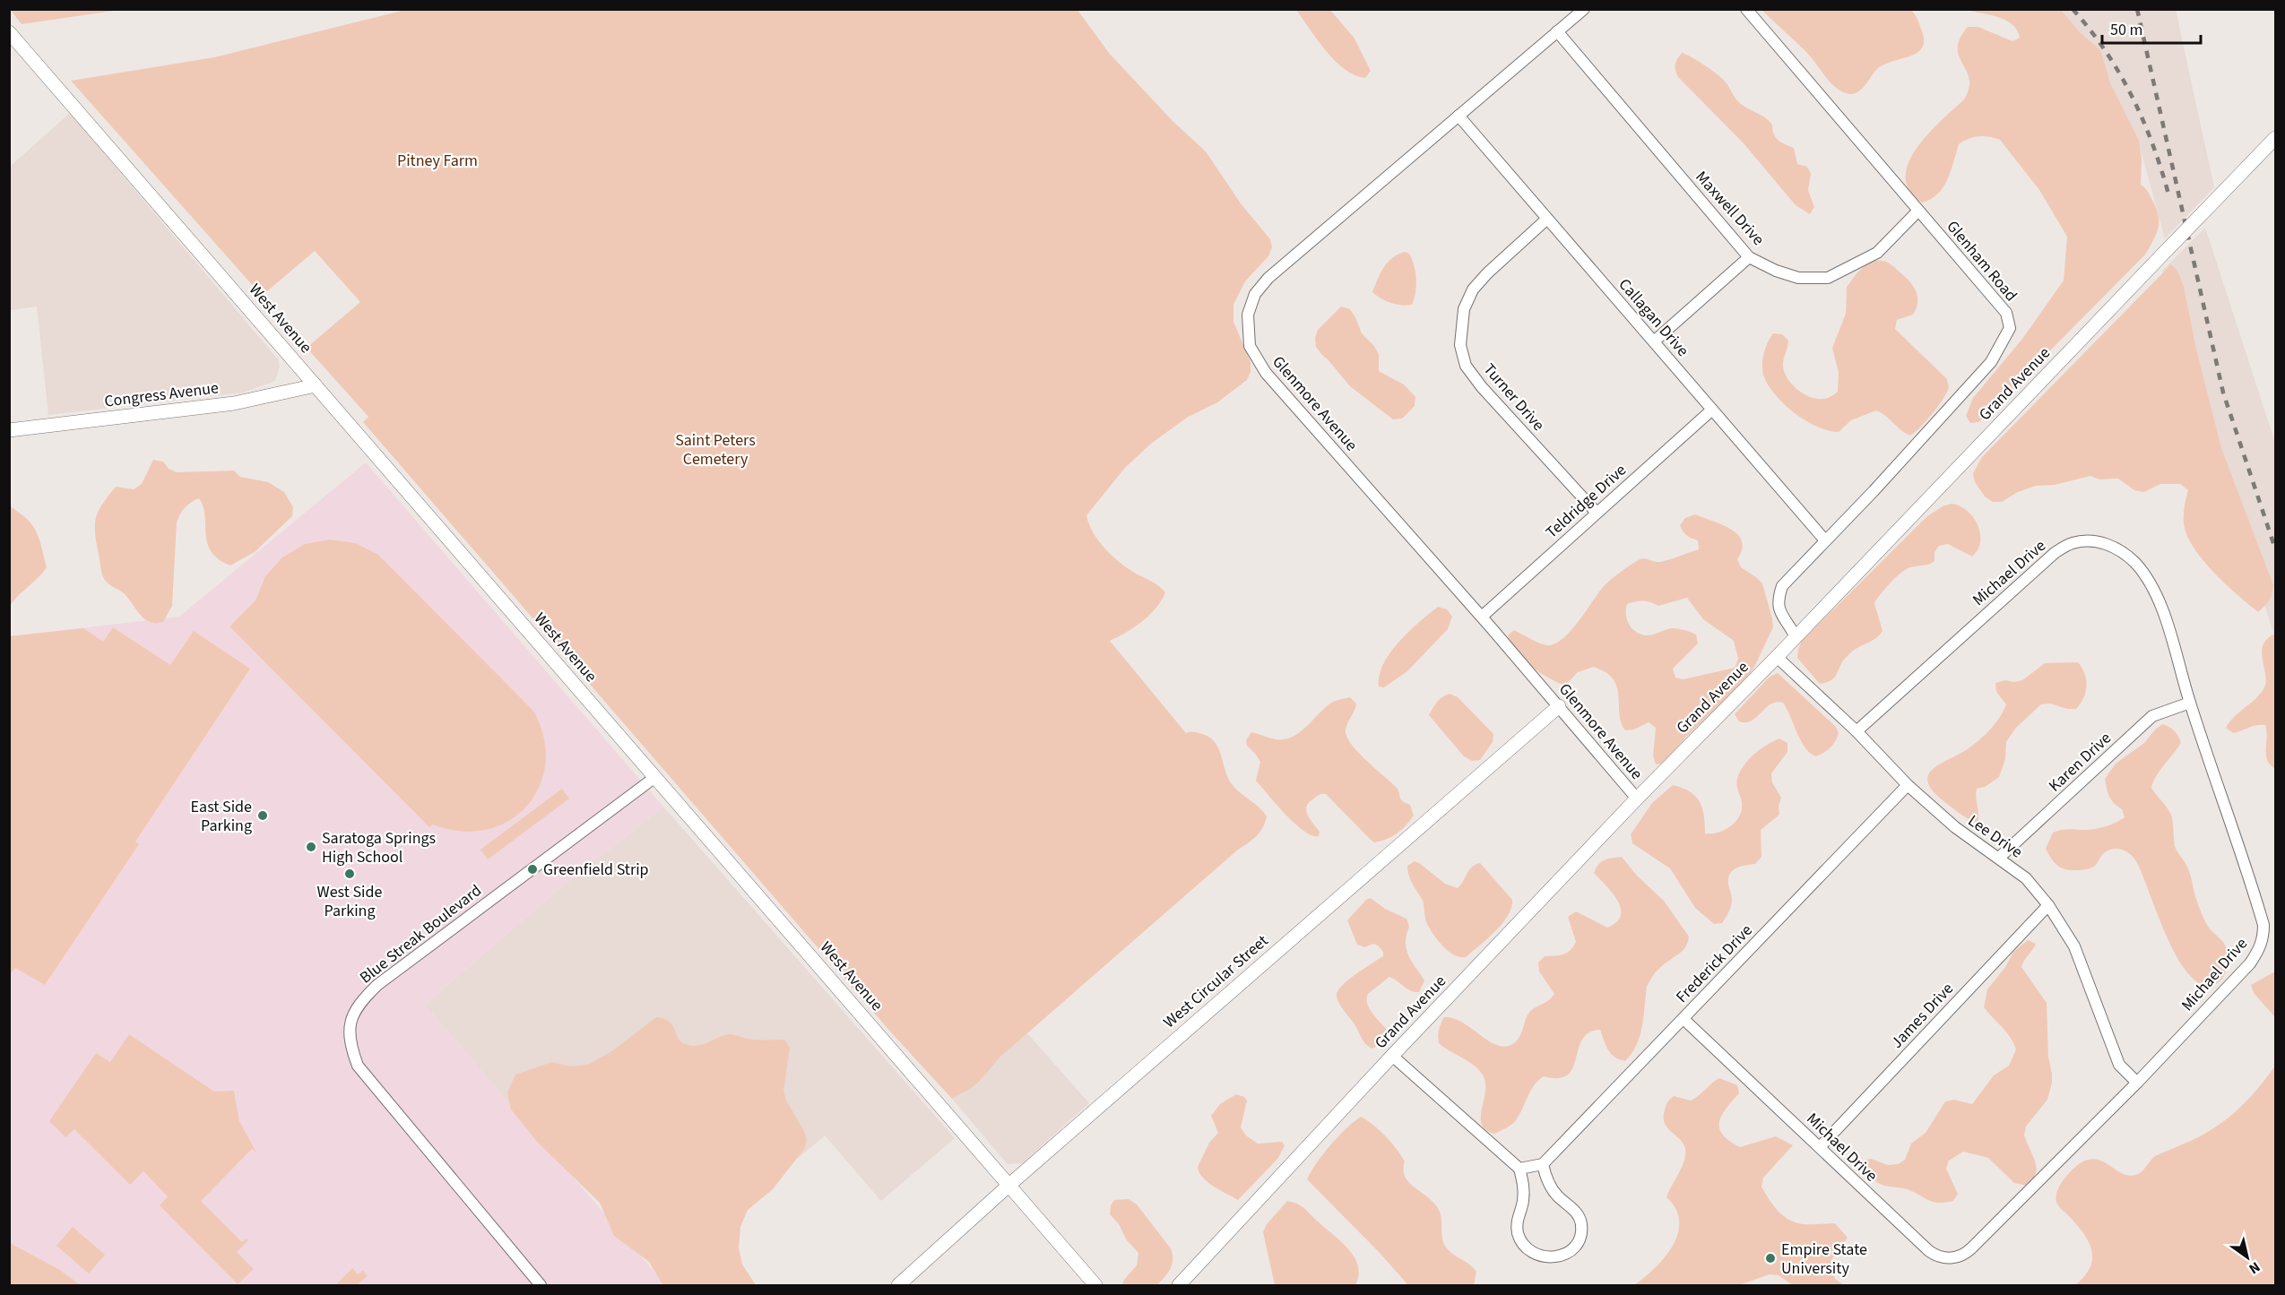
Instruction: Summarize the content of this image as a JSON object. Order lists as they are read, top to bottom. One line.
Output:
{"streets":{"street":["Maxwell Drive","Glenham Road","Callagan Drive","West Avenue","Grand Avenue","Congress Avenue","Turner Drive","Glenmore Avenue","Teldridge Drive","Michael Drive","Karen Drive","Lee Drive","Blue Streak Boulevard","Frederick Drive","West Circular Street","James Drive"]},"crossings":[["Maxwell Drive","Glenham Road"],["Maxwell Drive","Glenmore Avenue"],["Glenham Road","Callagan Drive"],["Glenham Road","Grand Avenue"],["Callagan Drive","Turner Drive"],["Callagan Drive","Glenmore Avenue"],["Callagan Drive","Teldridge Drive"],["West Avenue","Congress Avenue"],["West Avenue","Blue Streak Boulevard"],["West Avenue","West Circular Street"],["Grand Avenue","Glenmore Avenue"],["Grand Avenue","Lee Drive"],["Turner Drive","Teldridge Drive"],["Glenmore Avenue","Teldridge Drive"],["Glenmore Avenue","West Circular Street"],["Michael Drive","Karen Drive"],["Michael Drive","Lee Drive"],["Michael Drive","Frederick Drive"],["Michael Drive","James Drive"],["Karen Drive","Lee Drive"],["Lee Drive","Frederick Drive"],["Lee Drive","James Drive"]],"parks":["Pitney Farm","Saint Peters Cemetery"],"places":["East Side Parking","Saratoga Springs High School","Greenfield Strip","West Side Parking","Empire State University"],"scale_bar":"50 m","north":"bottom right"}
